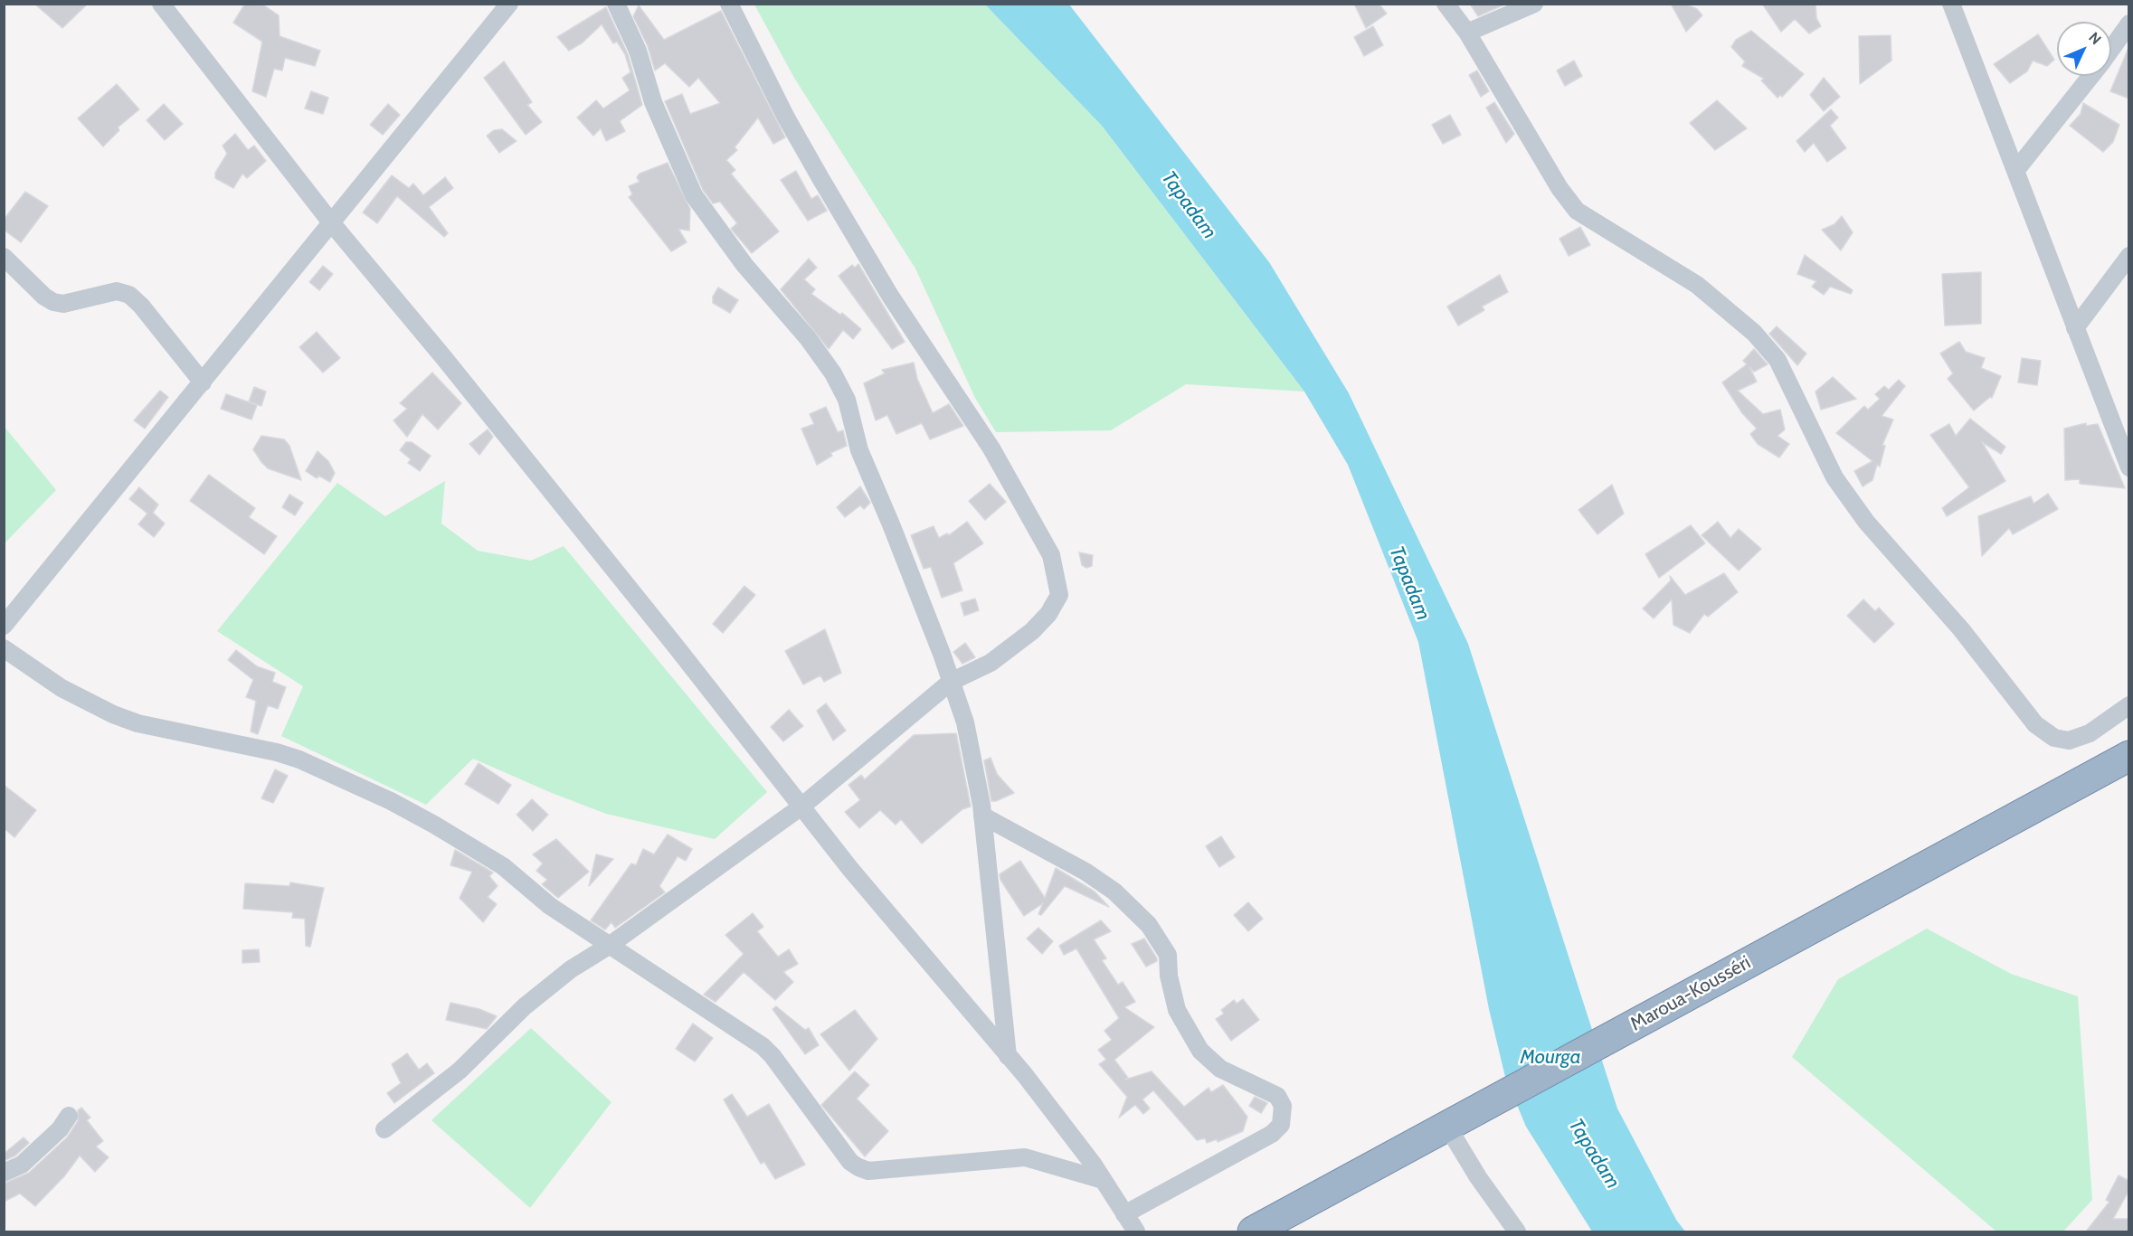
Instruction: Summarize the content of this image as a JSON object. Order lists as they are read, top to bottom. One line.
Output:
{"streets":{"highway":["Maroua-Kousséri"]},"water":["Tapadam","Mourga"],"north":"top right"}
